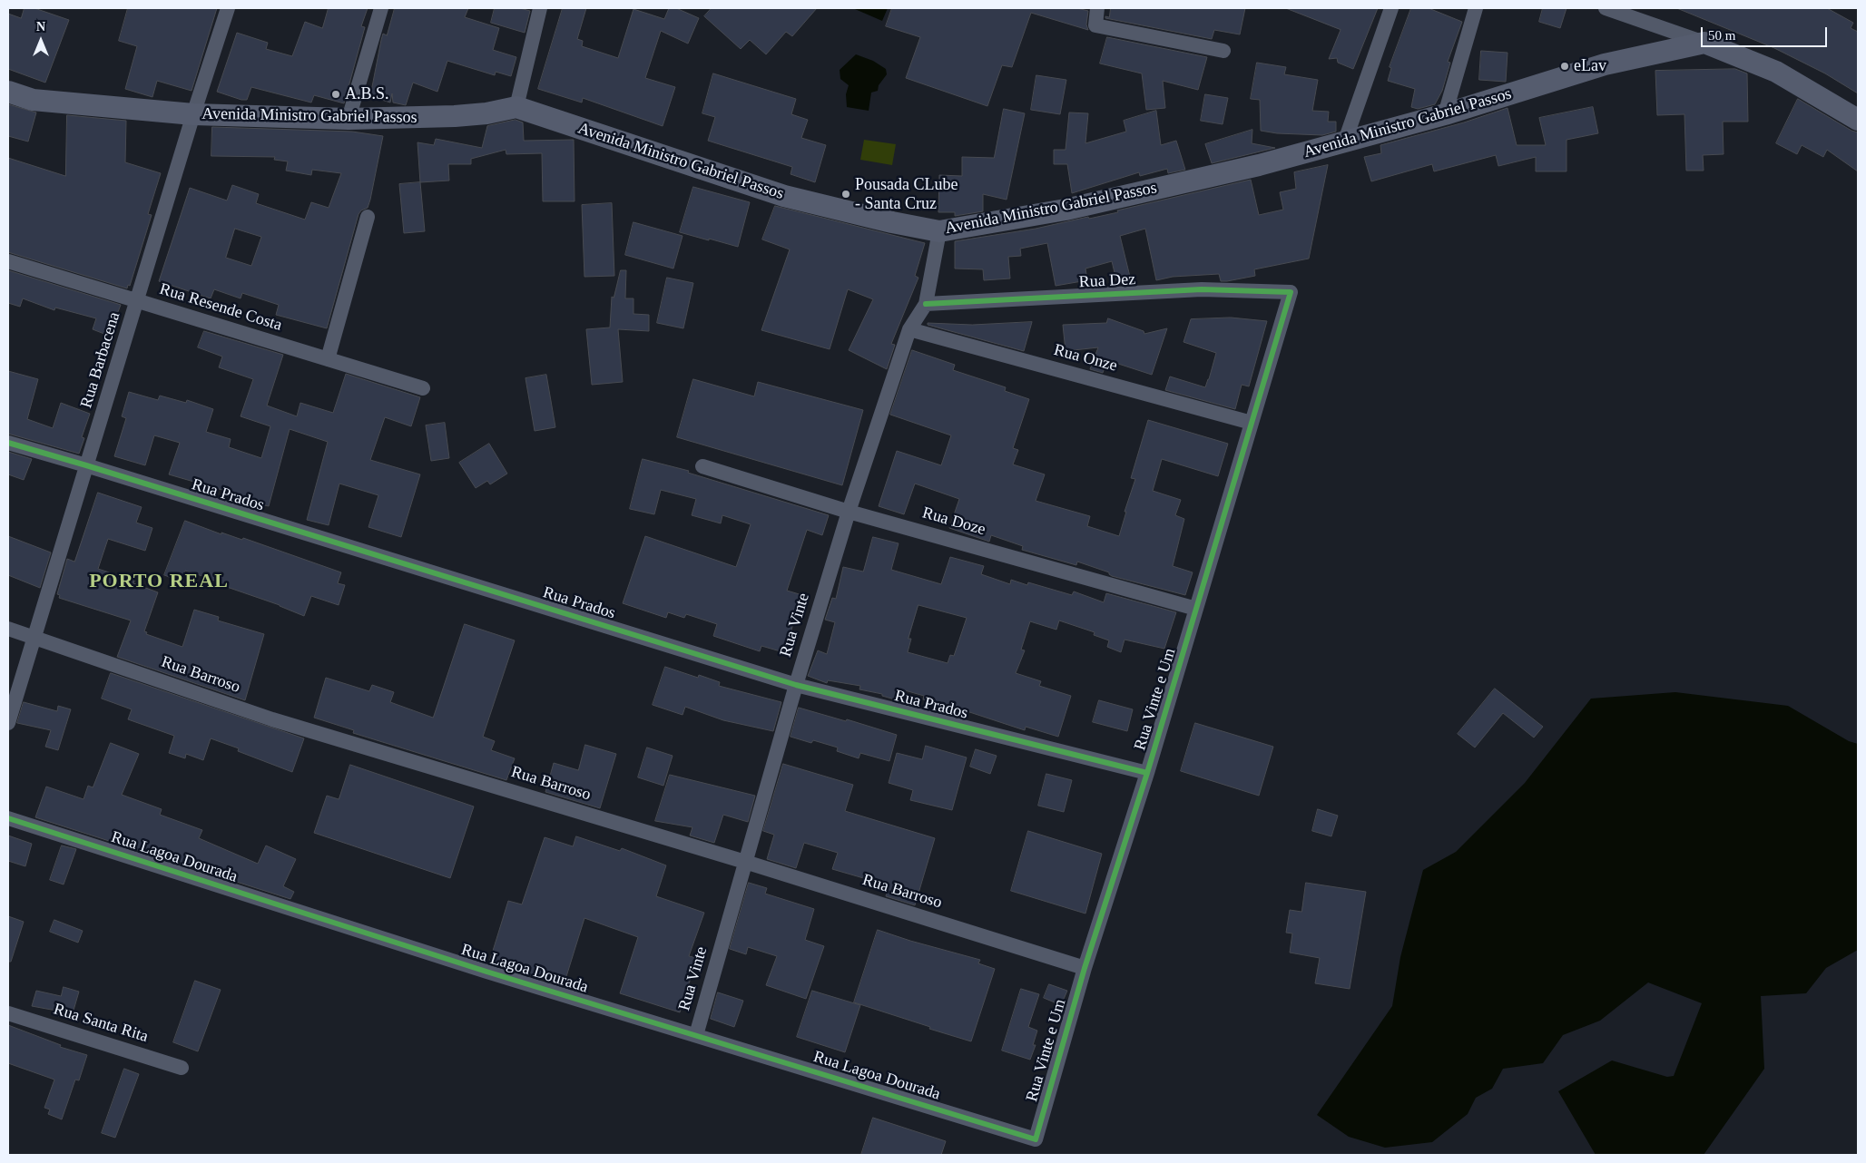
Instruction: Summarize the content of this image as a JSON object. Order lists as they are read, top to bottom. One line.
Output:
{"streets":{"main road":["Avenida Ministro Gabriel Passos"],"street":["Rua Dez","Rua Resende Costa","Rua Onze","Rua Barbacena","Rua Prados","Rua Doze","Rua Vinte","Rua Barroso","Rua Vinte e Um","Rua Lagoa Dourada","Rua Santa Rita"]},"crossings":[["Avenida Ministro Gabriel Passos","Rua Barbacena"],["Avenida Ministro Gabriel Passos","Rua Vinte"],["Rua Dez","Rua Vinte"],["Rua Dez","Rua Vinte e Um"],["Rua Resende Costa","Rua Barbacena"],["Rua Onze","Rua Vinte"],["Rua Onze","Rua Vinte e Um"],["Rua Barbacena","Rua Prados"],["Rua Barbacena","Rua Barroso"],["Rua Prados","Rua Vinte"],["Rua Prados","Rua Vinte e Um"],["Rua Doze","Rua Vinte"],["Rua Doze","Rua Vinte e Um"],["Rua Vinte","Rua Barroso"],["Rua Vinte","Rua Lagoa Dourada"],["Rua Barroso","Rua Vinte e Um"],["Rua Vinte e Um","Rua Lagoa Dourada"]],"districts":["PORTO REAL"],"places":["eLav","A.B.S.","Pousada CLube - Santa Cruz"],"scale_bar":"50 m","north":"top"}
